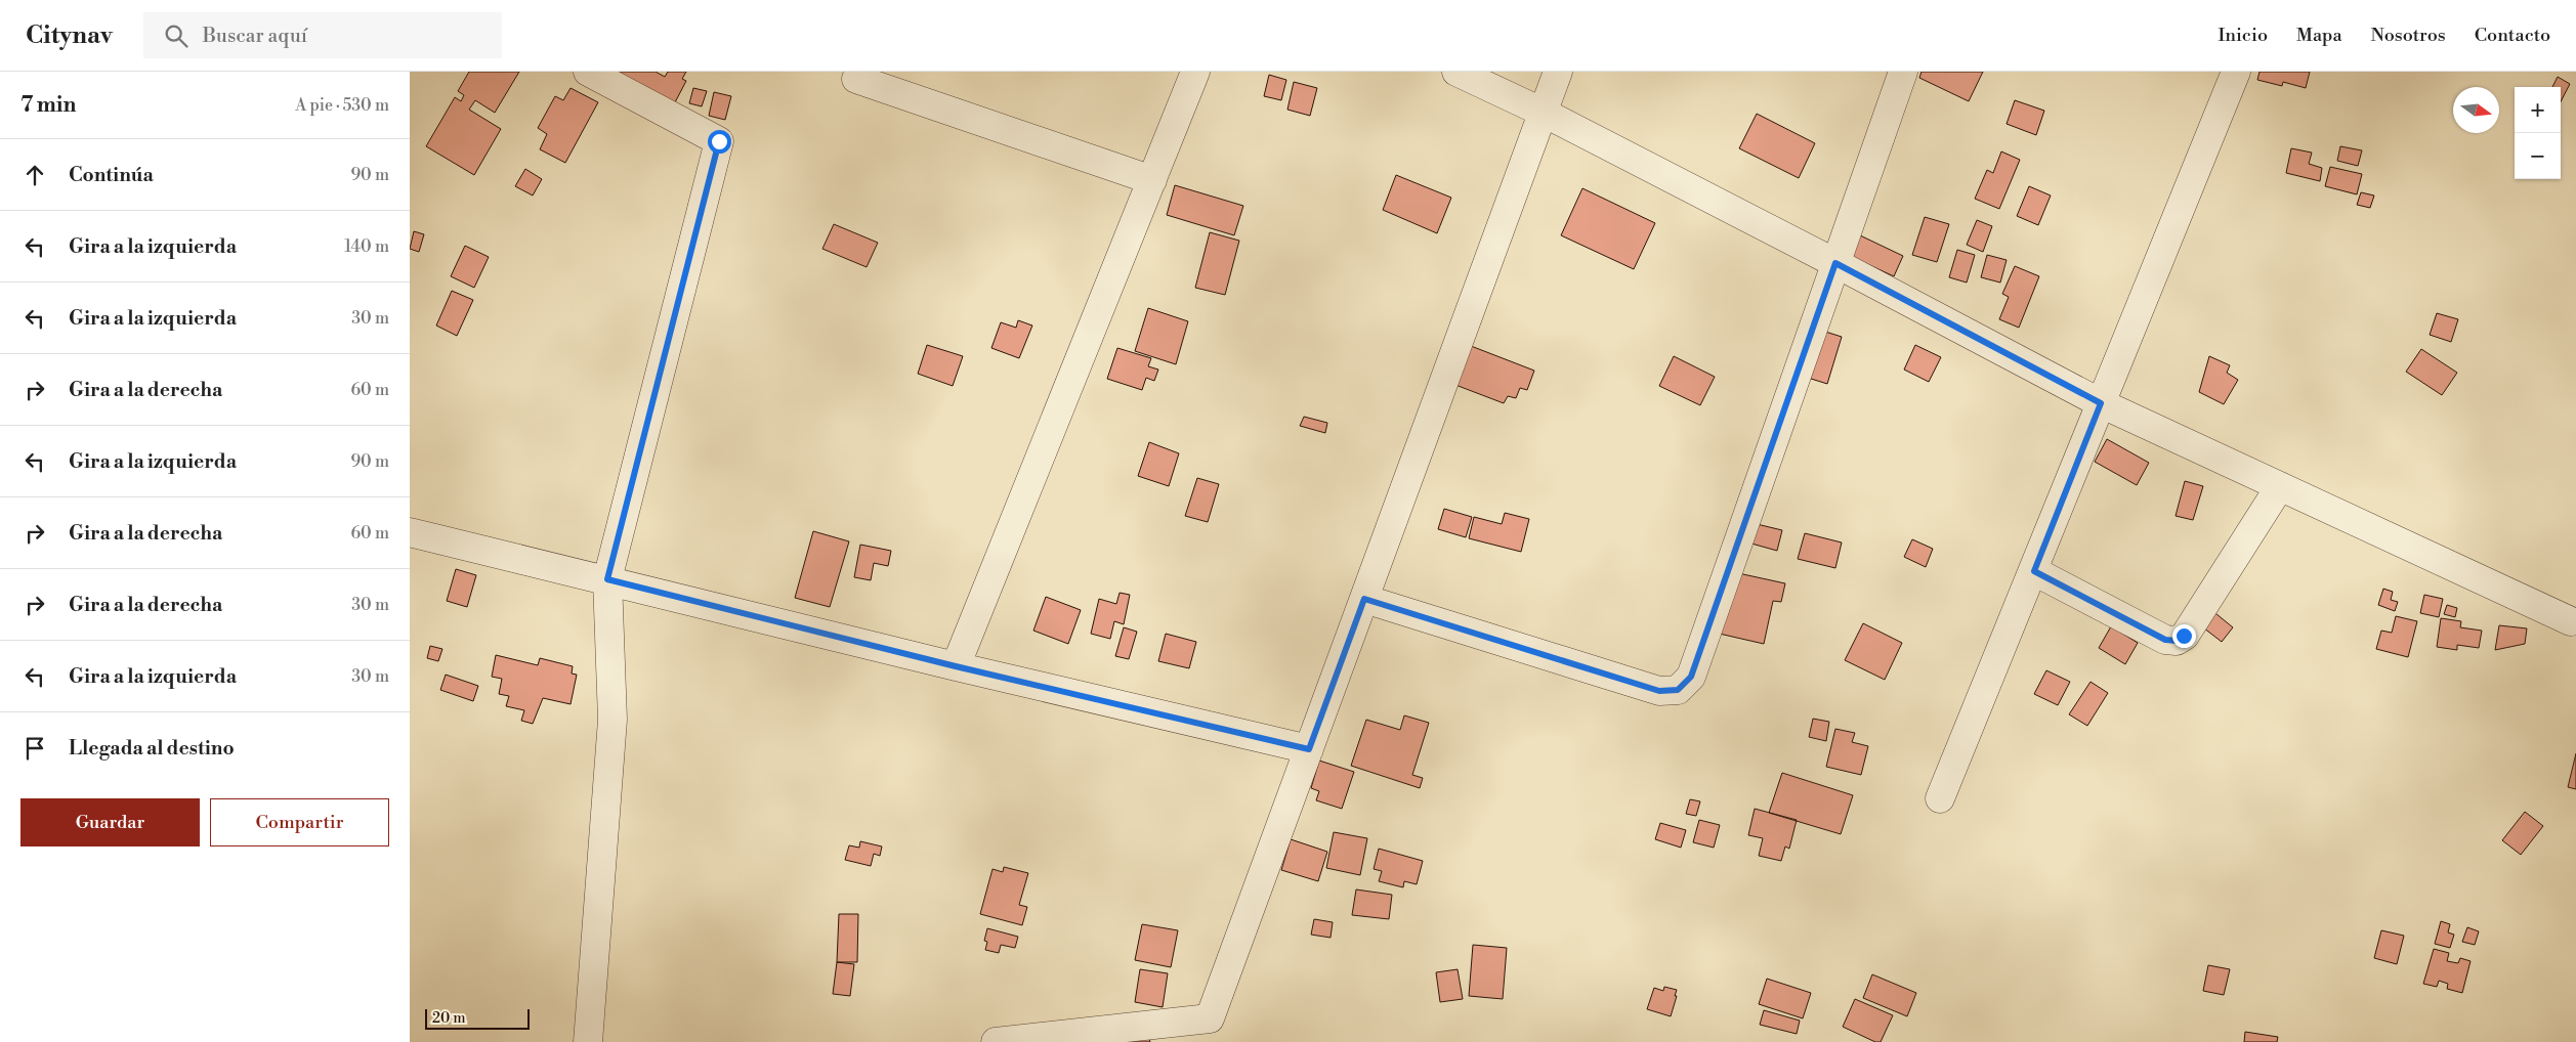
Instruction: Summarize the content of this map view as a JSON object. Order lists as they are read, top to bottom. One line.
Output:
{"scale_bar":"20 m","north":"right","page":{"header":"Citynav","search":"Buscar aquí","nav":["Inicio","Mapa","Nosotros","Contacto"],"heading":["7 min","A pie · 530 m"],"map_buttons":["+","−"],"list":[["Continúa","90 m"],["Gira a la izquierda","140 m"],["Gira a la izquierda","30 m"],["Gira a la derecha","60 m"],["Gira a la izquierda","90 m"],["Gira a la derecha","60 m"],["Gira a la derecha","30 m"],["Gira a la izquierda","30 m"],"Llegada al destino"],"buttons":["Guardar","Compartir"],"scale":"20 m"}}
